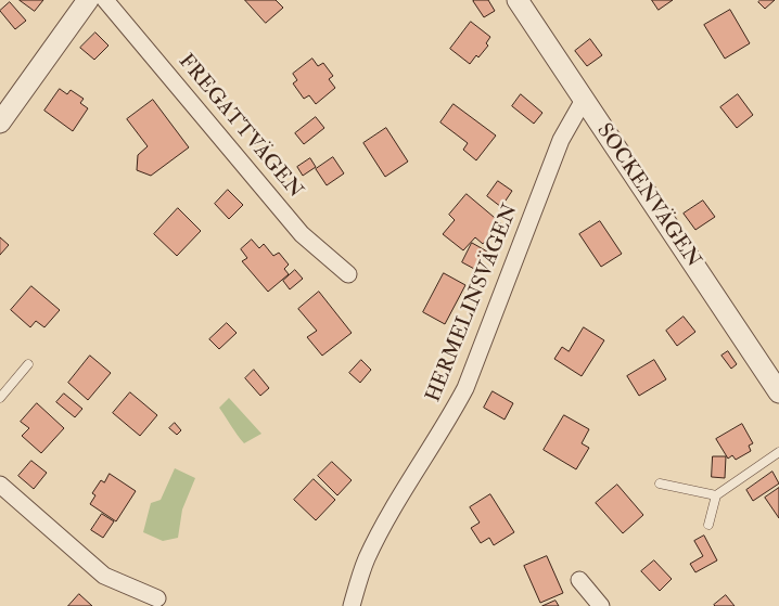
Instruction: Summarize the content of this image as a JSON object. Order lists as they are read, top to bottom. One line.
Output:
{"streets":{"street":["FREGATTVÄGEN","SOCKENVÄGEN","HERMELINSVÄGEN"]},"crossings":[["SOCKENVÄGEN","HERMELINSVÄGEN"]]}
